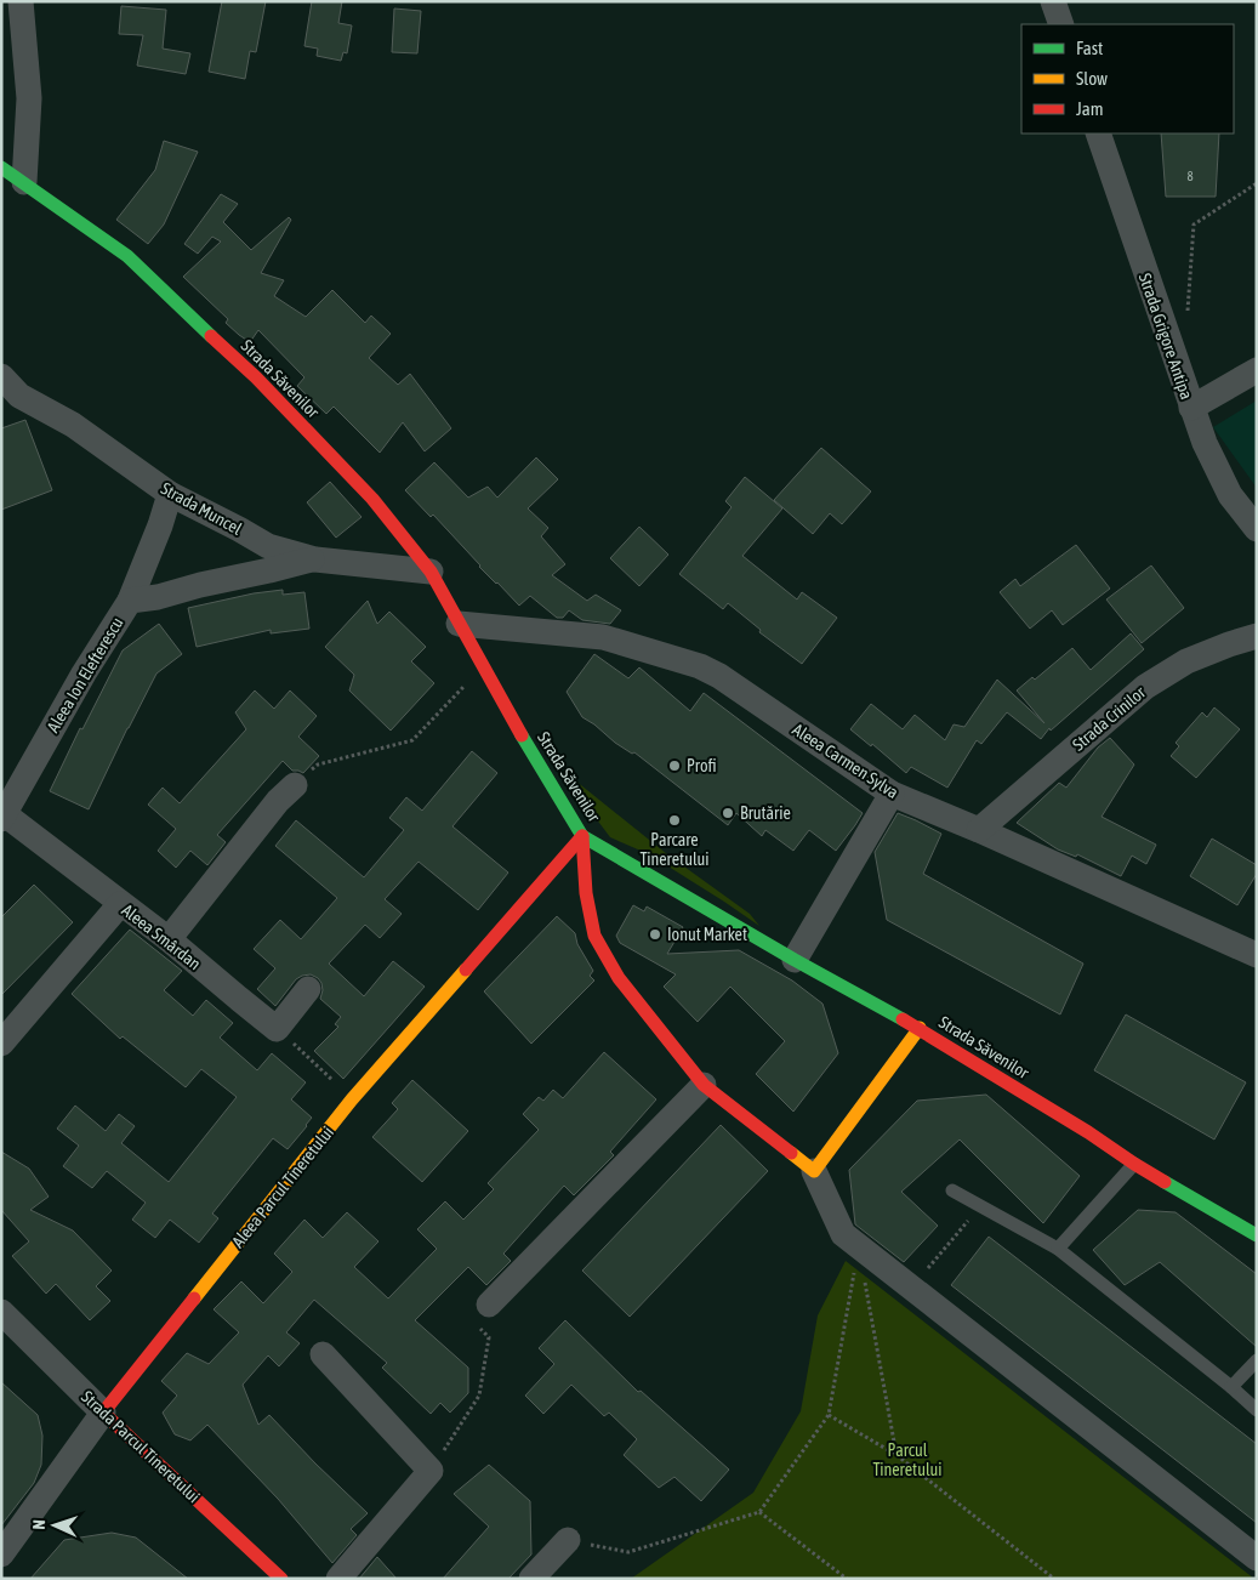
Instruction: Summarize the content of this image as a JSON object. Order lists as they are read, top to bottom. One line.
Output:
{"streets":{"street":["Strada Grigore Antipa","Strada Săvenilor","Strada Muncel","Aleea Ion Elefterescu","Strada Crinilor","Aleea Carmen Sylva","Aleea Smârdan","Aleea Parcul Tineretului","Strada Parcul Tineretului"]},"crossings":[["Strada Săvenilor","Strada Muncel"],["Strada Săvenilor","Aleea Carmen Sylva"],["Strada Săvenilor","Aleea Parcul Tineretului"],["Strada Muncel","Aleea Ion Elefterescu"],["Aleea Ion Elefterescu","Aleea Smârdan"],["Strada Crinilor","Aleea Carmen Sylva"],["Aleea Parcul Tineretului","Strada Parcul Tineretului"]],"parks":["Parcul Tineretului"],"places":["Profi","Brutărie","Parcare Tineretului","Ionut Market"],"house_numbers":["8"],"legend":["Fast","Slow","Jam"],"north":"left"}
